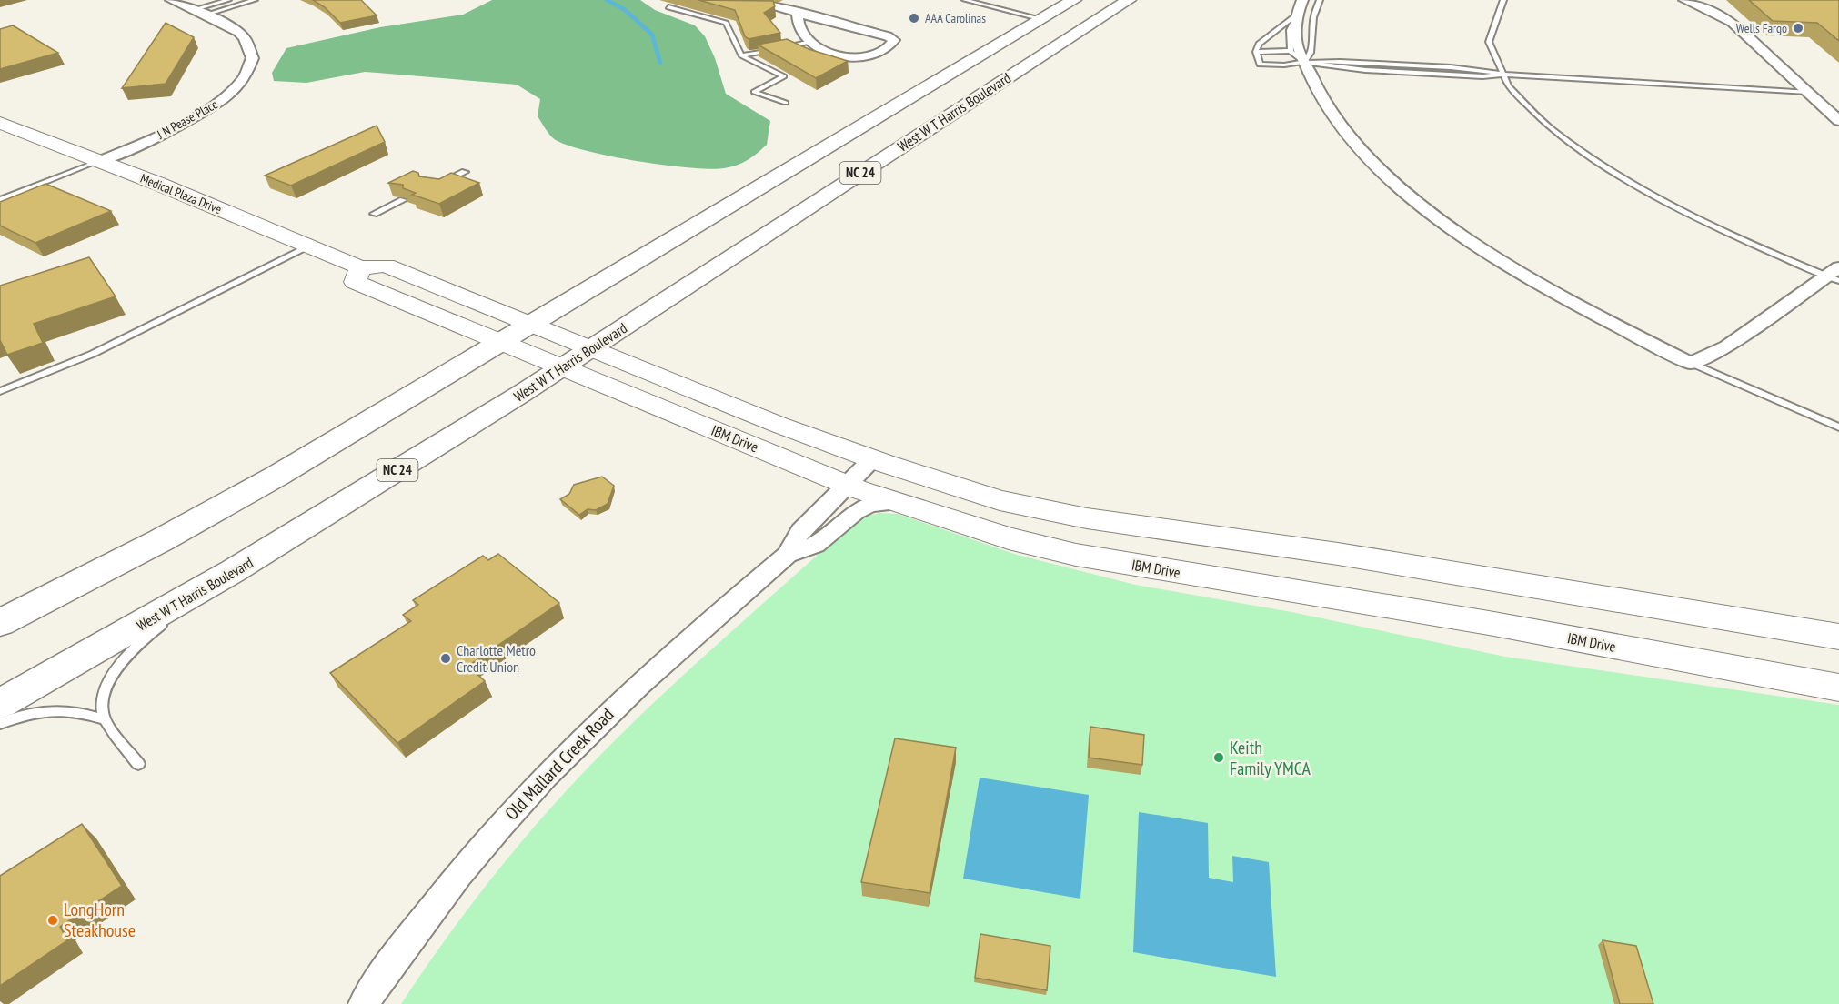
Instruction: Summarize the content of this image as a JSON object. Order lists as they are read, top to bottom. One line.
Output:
{"streets":{"main road":["West W T Harris Boulevard","NC 24"],"street":["J N Pease Place","Medical Plaza Drive","IBM Drive","Old Mallard Creek Road"]},"crossings":[["West W T Harris Boulevard","IBM Drive"],["J N Pease Place","Medical Plaza Drive"],["NC 24","Medical Plaza Drive"],["NC 24","IBM Drive"],["Medical Plaza Drive","IBM Drive"],["IBM Drive","Old Mallard Creek Road"]],"places":["AAA Carolinas","Wells Fargo","Charlotte Metro Credit Union","Keith Family YMCA","LongHorn Steakhouse"]}
